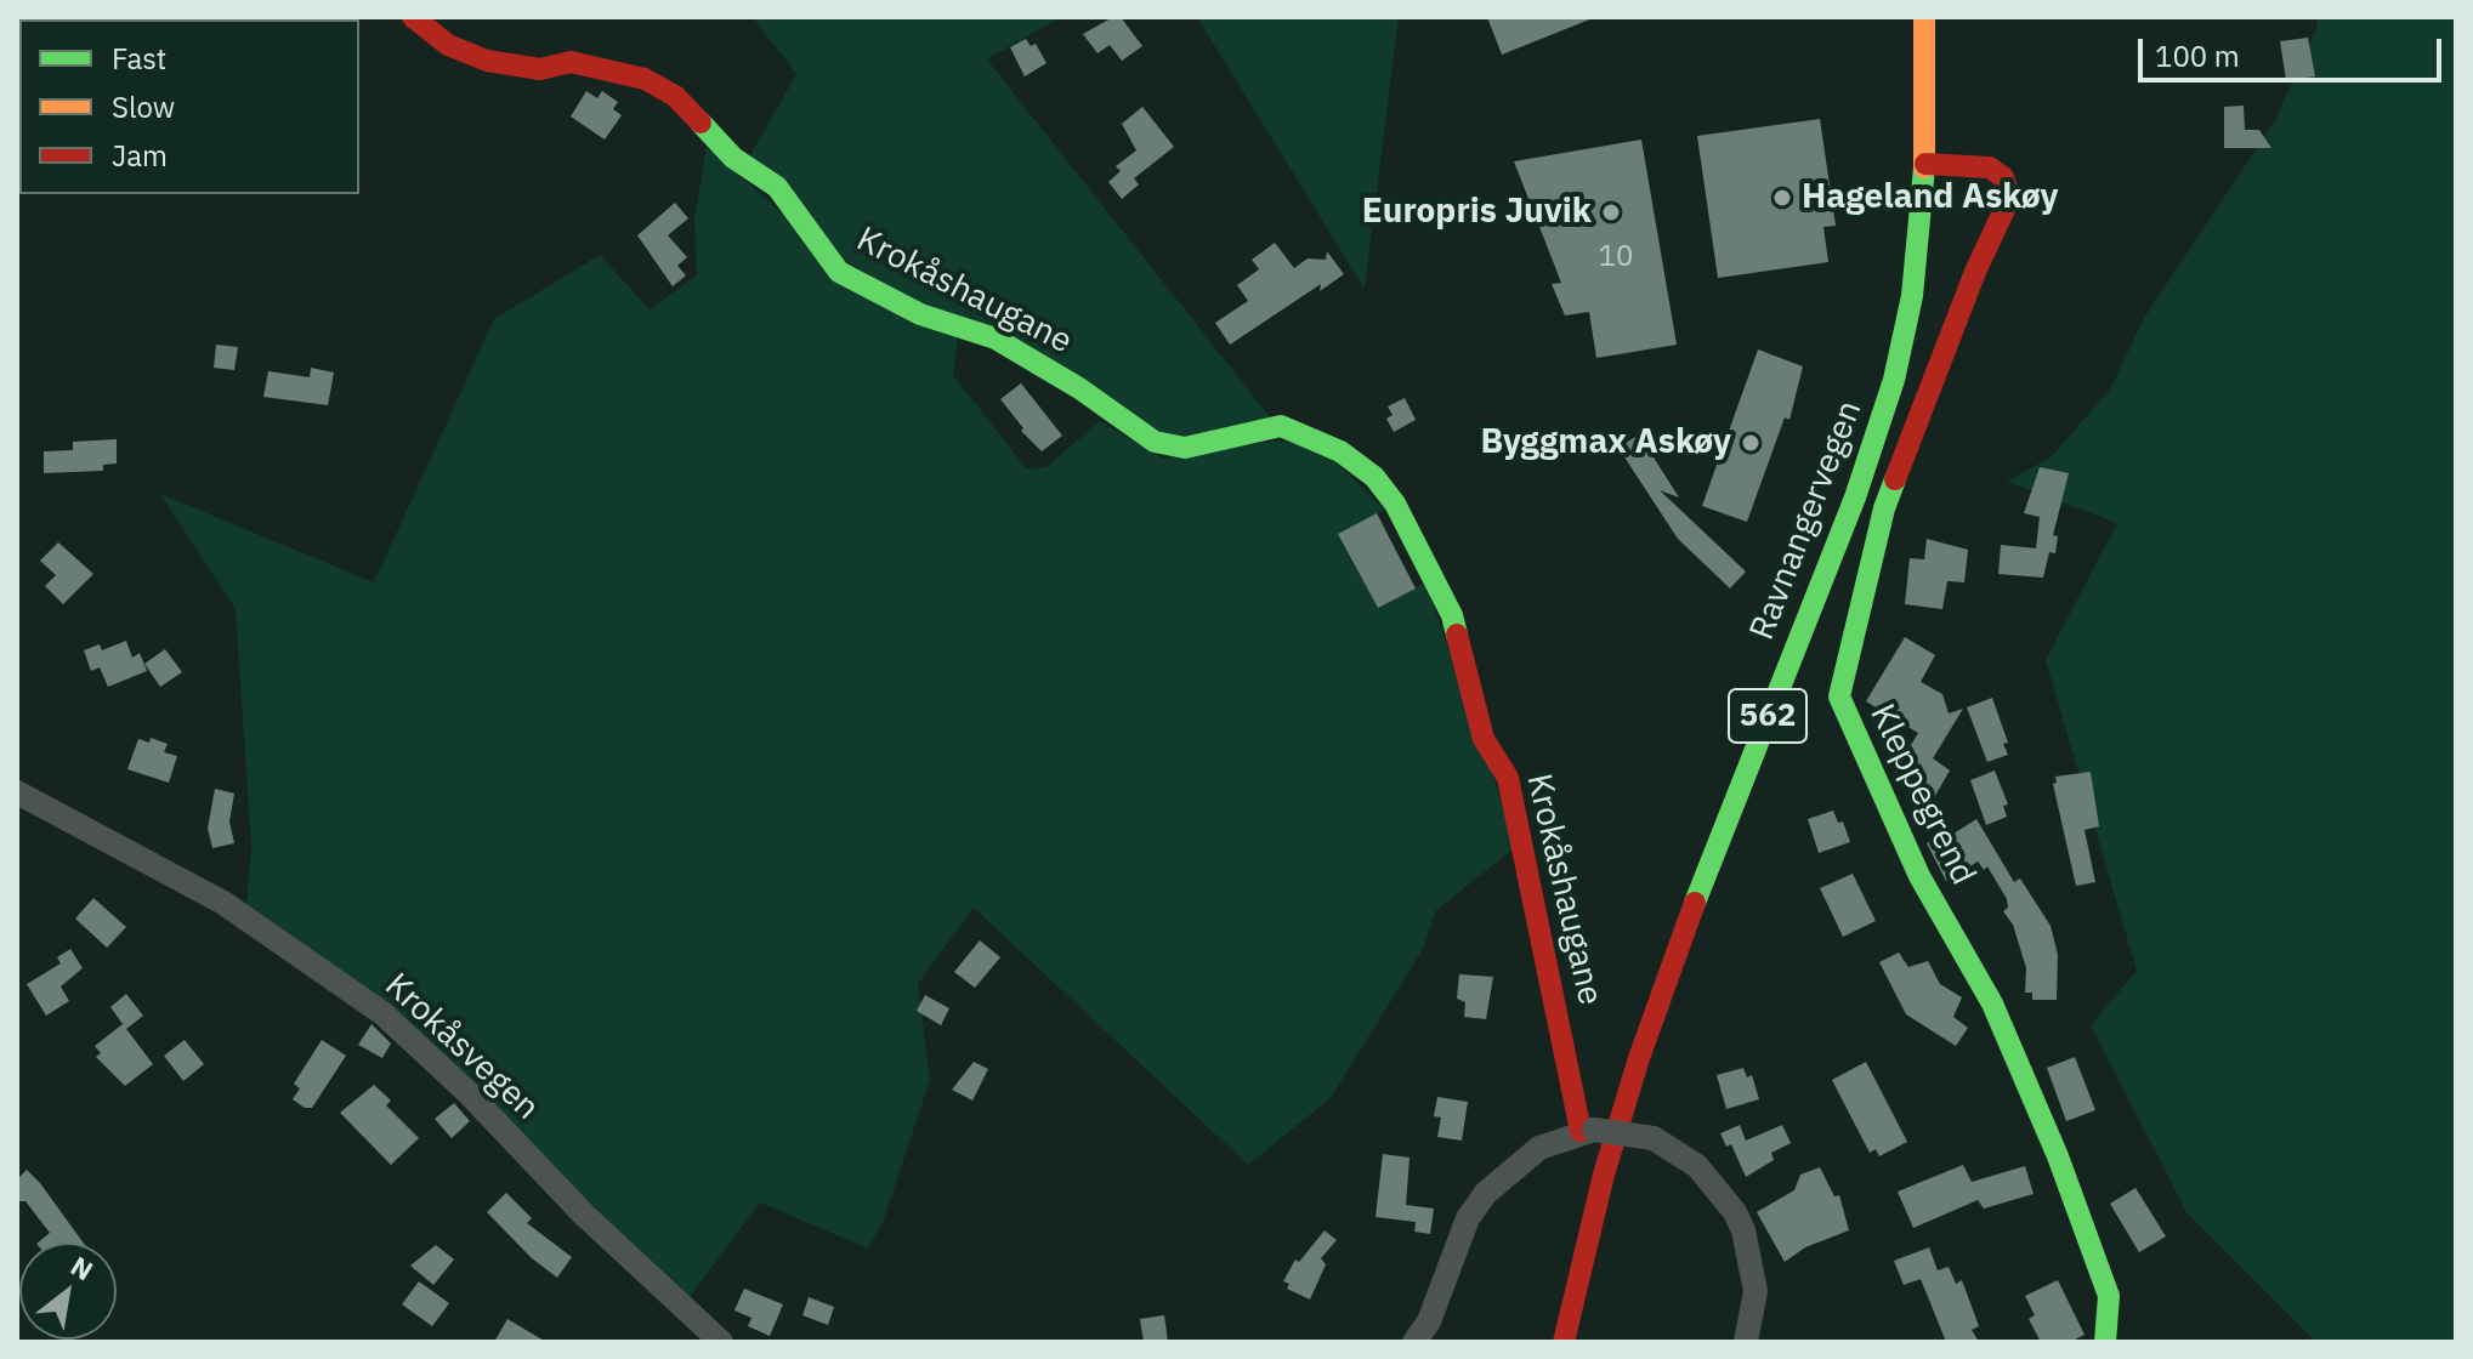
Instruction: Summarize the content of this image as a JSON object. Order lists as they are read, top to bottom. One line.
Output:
{"streets":{"street":["Krokåshaugane","Ravnangervegen","562","Kleppegrend","Krokåsvegen"]},"crossings":[["Ravnangervegen","Kleppegrend"]],"places":["Hageland Askøy","Europris Juvik","Byggmax Askøy"],"house_numbers":["10"],"legend":["Fast","Slow","Jam"],"scale_bar":"100 m","north":"top right"}
